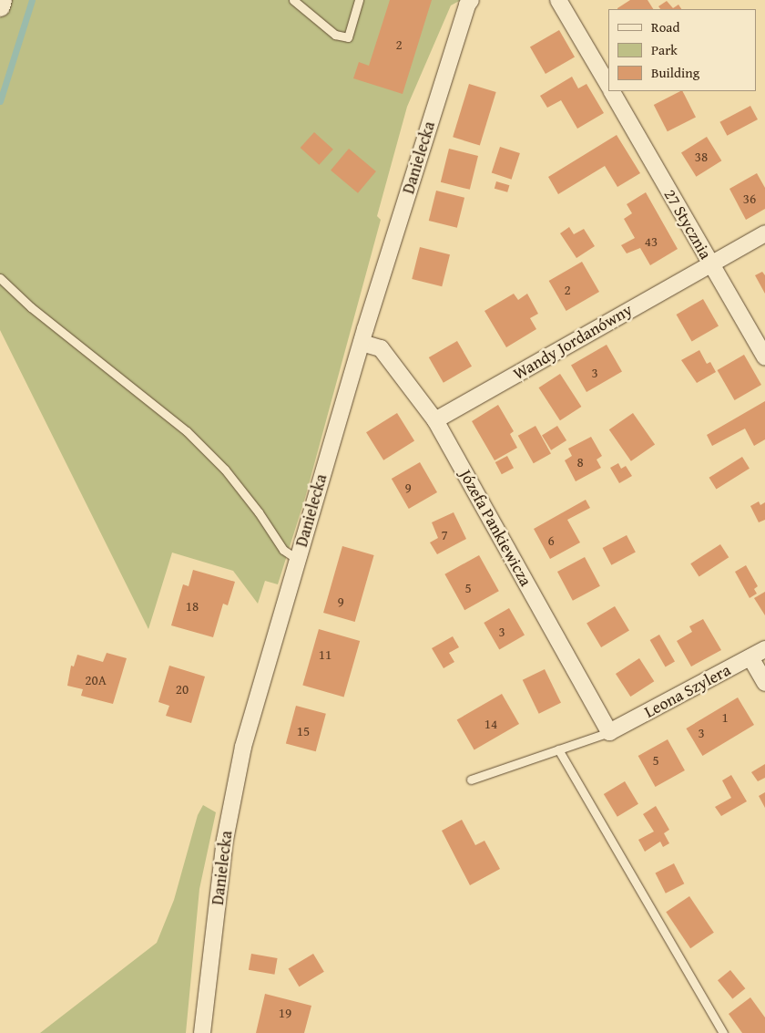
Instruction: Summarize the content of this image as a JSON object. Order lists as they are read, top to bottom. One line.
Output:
{"streets":{"street":["Danielecka","27 Stycznia","Wandy Jordanówny","Józefa Pankiewicza","Leona Szylera"]},"crossings":[["Danielecka","Józefa Pankiewicza"],["27 Stycznia","Wandy Jordanówny"],["Wandy Jordanówny","Józefa Pankiewicza"],["Józefa Pankiewicza","Leona Szylera"]],"house_numbers":["2","38","36","43","2","3","8","9","7","6","5","9","18","3","11","20A","20","1","14","15","3","5","19"],"legend":["Road","Park","Building"]}
